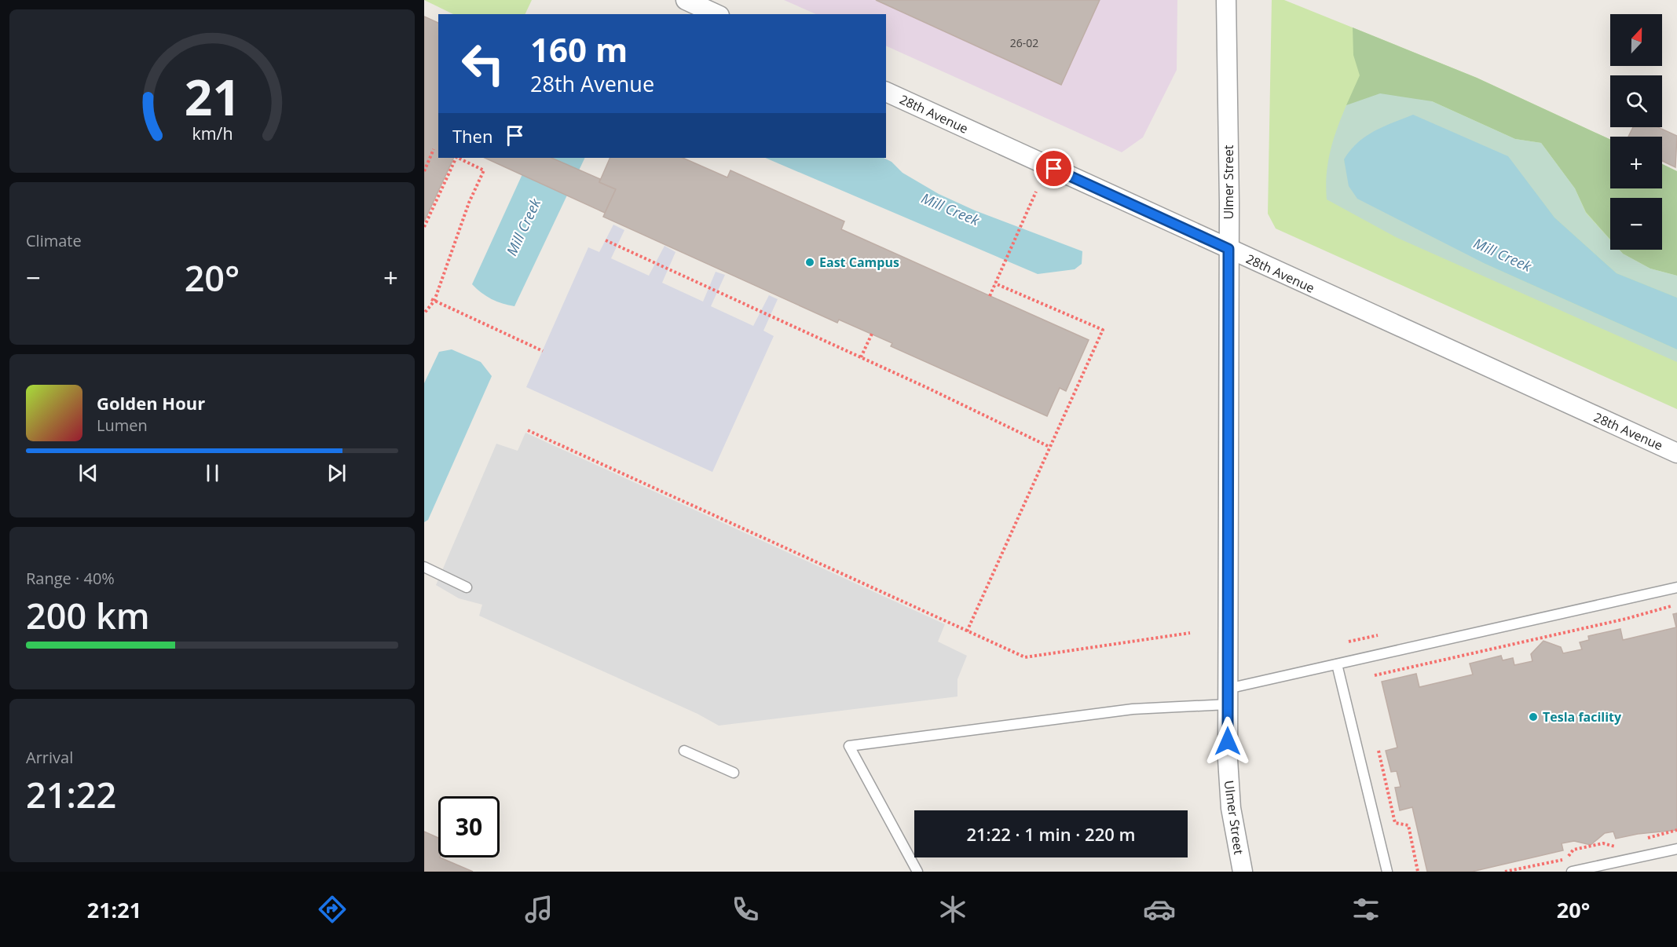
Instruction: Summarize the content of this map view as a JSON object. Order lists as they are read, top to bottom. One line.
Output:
{"streets":{"street":["28th Avenue","Ulmer Street"]},"crossings":[["28th Avenue","Ulmer Street"]],"water":["Mill Creek"],"places":["East Campus","Tesla facility"],"house_numbers":["26-02"],"north":"top","page":{"map_buttons":["+","−"],"turn":["160 m","28th Avenue"],"then":"Then","tile":["Climate",["Range · 40%","200 km"],["Arrival","21:22"]],"heat":["−","20°","+"],"song":["Golden Hour","Lumen"],"limit":"30","trip":"21:22 · 1 min · 220 m","tabs":["21:21","20°"],"gauge":["21","km/h"]}}
